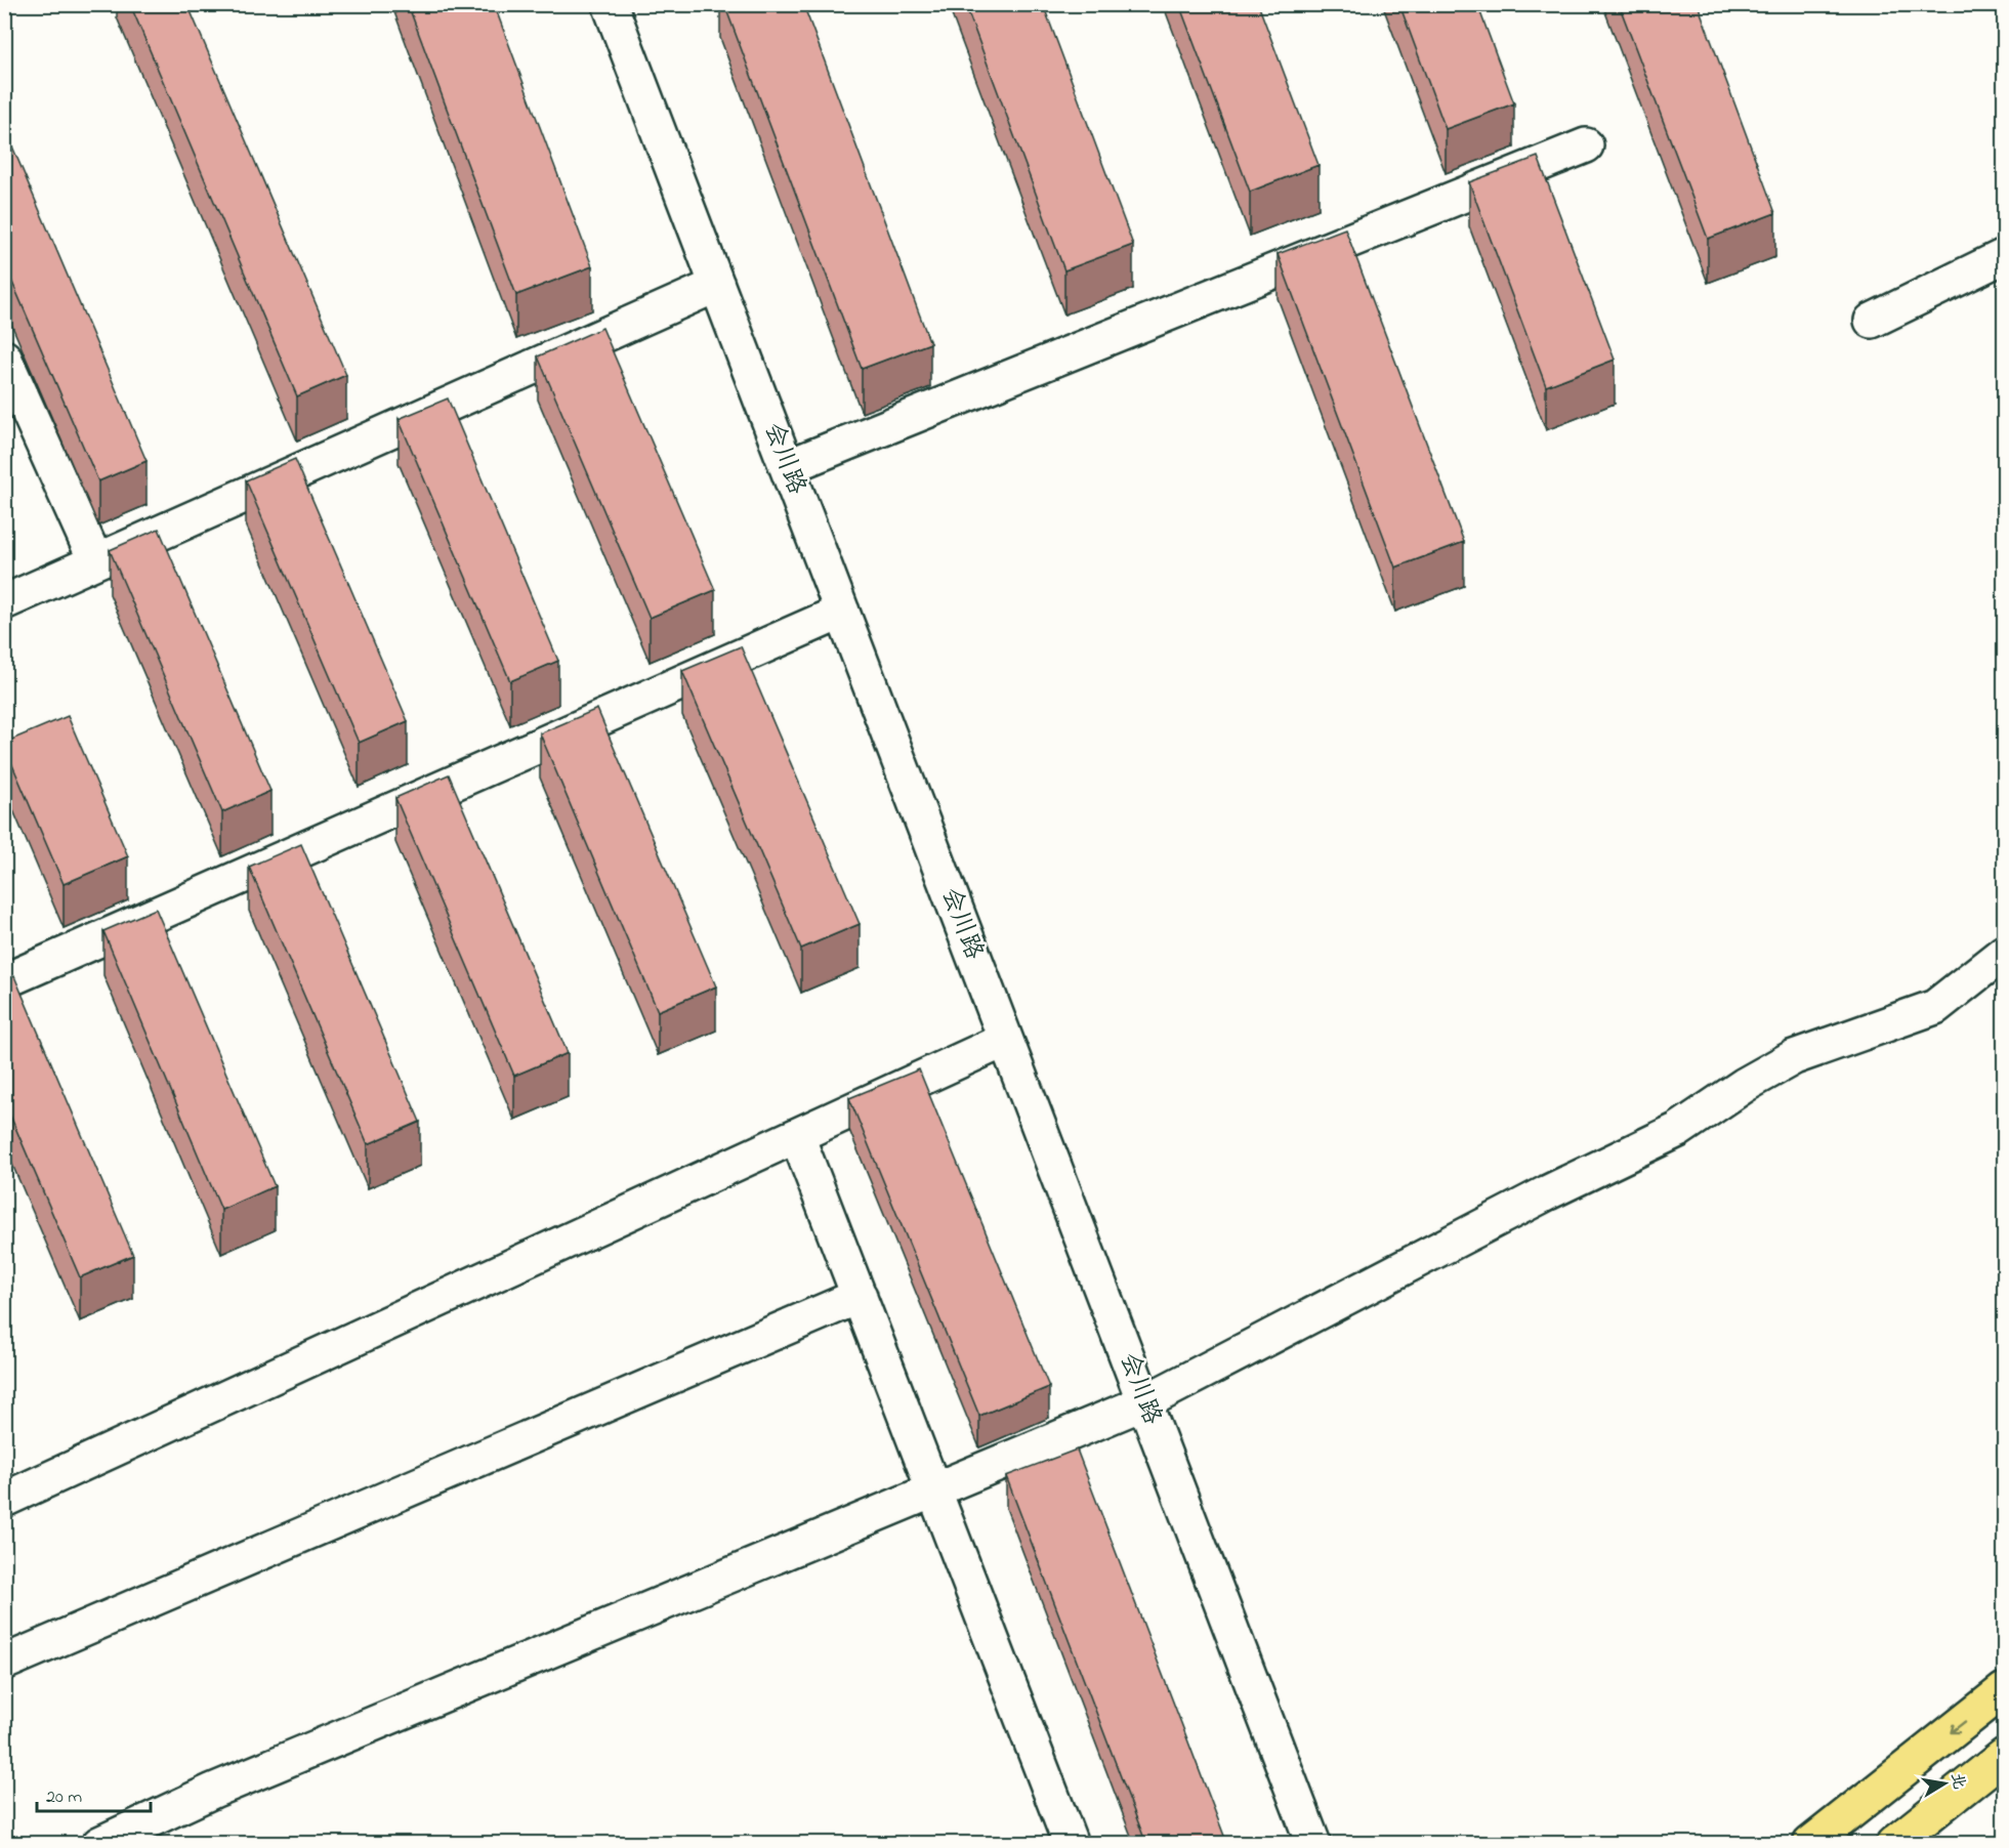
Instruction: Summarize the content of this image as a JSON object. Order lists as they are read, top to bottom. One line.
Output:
{"streets":{"street":["会川路"]},"scale_bar":"20 m","north":"right"}
